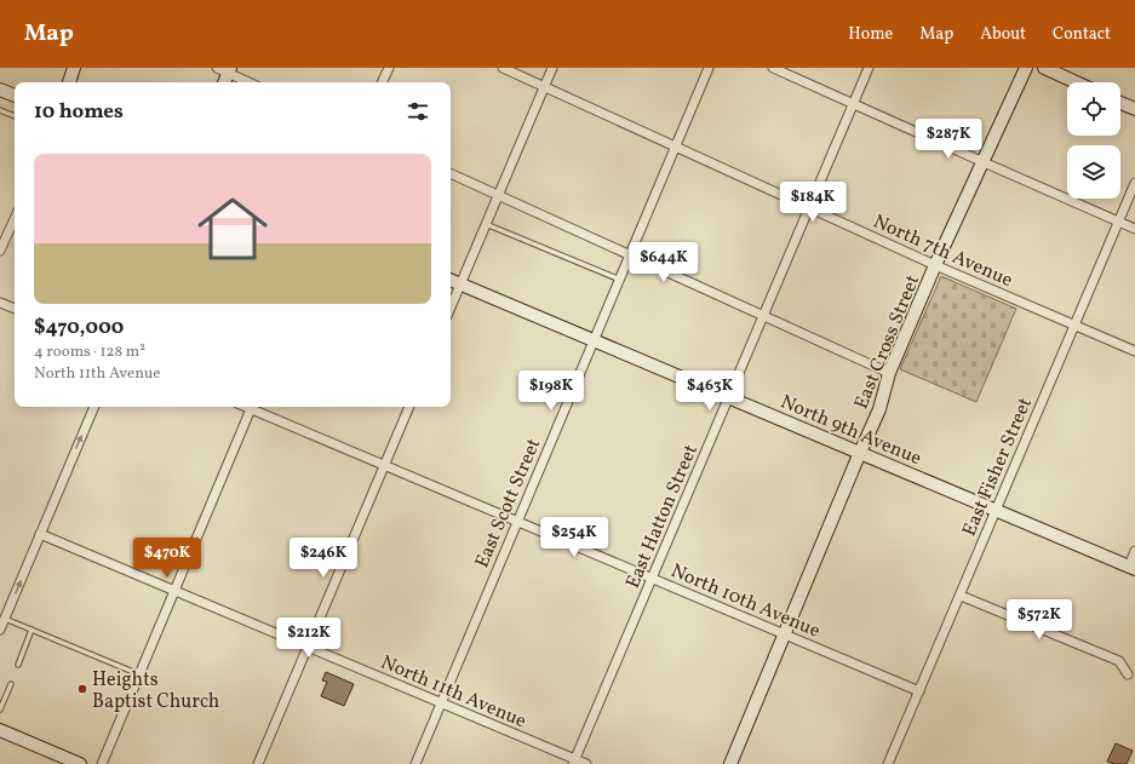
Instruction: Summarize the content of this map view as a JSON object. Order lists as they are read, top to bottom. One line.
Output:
{"streets":{"street":["North 7th Avenue","East Cross Street","North 9th Avenue","East Fisher Street","East Scott Street","East Hatton Street","North 10th Avenue","North 11th Avenue"]},"crossings":[["North 7th Avenue","East Cross Street"],["North 7th Avenue","East Fisher Street"],["North 7th Avenue","East Scott Street"],["North 7th Avenue","East Hatton Street"],["East Cross Street","North 9th Avenue"],["East Cross Street","North 10th Avenue"],["North 9th Avenue","East Fisher Street"],["North 9th Avenue","East Scott Street"],["North 9th Avenue","East Hatton Street"],["East Fisher Street","North 10th Avenue"],["East Scott Street","North 10th Avenue"],["East Scott Street","North 11th Avenue"],["East Hatton Street","North 10th Avenue"],["East Hatton Street","North 11th Avenue"]],"places":["Heights Baptist Church"],"page":{"header":"Map","nav":["Home","Map","About","Contact"],"heading":"10 homes","price":["$287K","$184K","$644K","$198K","$463K","$254K","$470K","$246K","$572K","$212K"],"list":[{"name":"$470,000","note":"4 rooms · 128 m² · North 11th Avenue"}]}}
